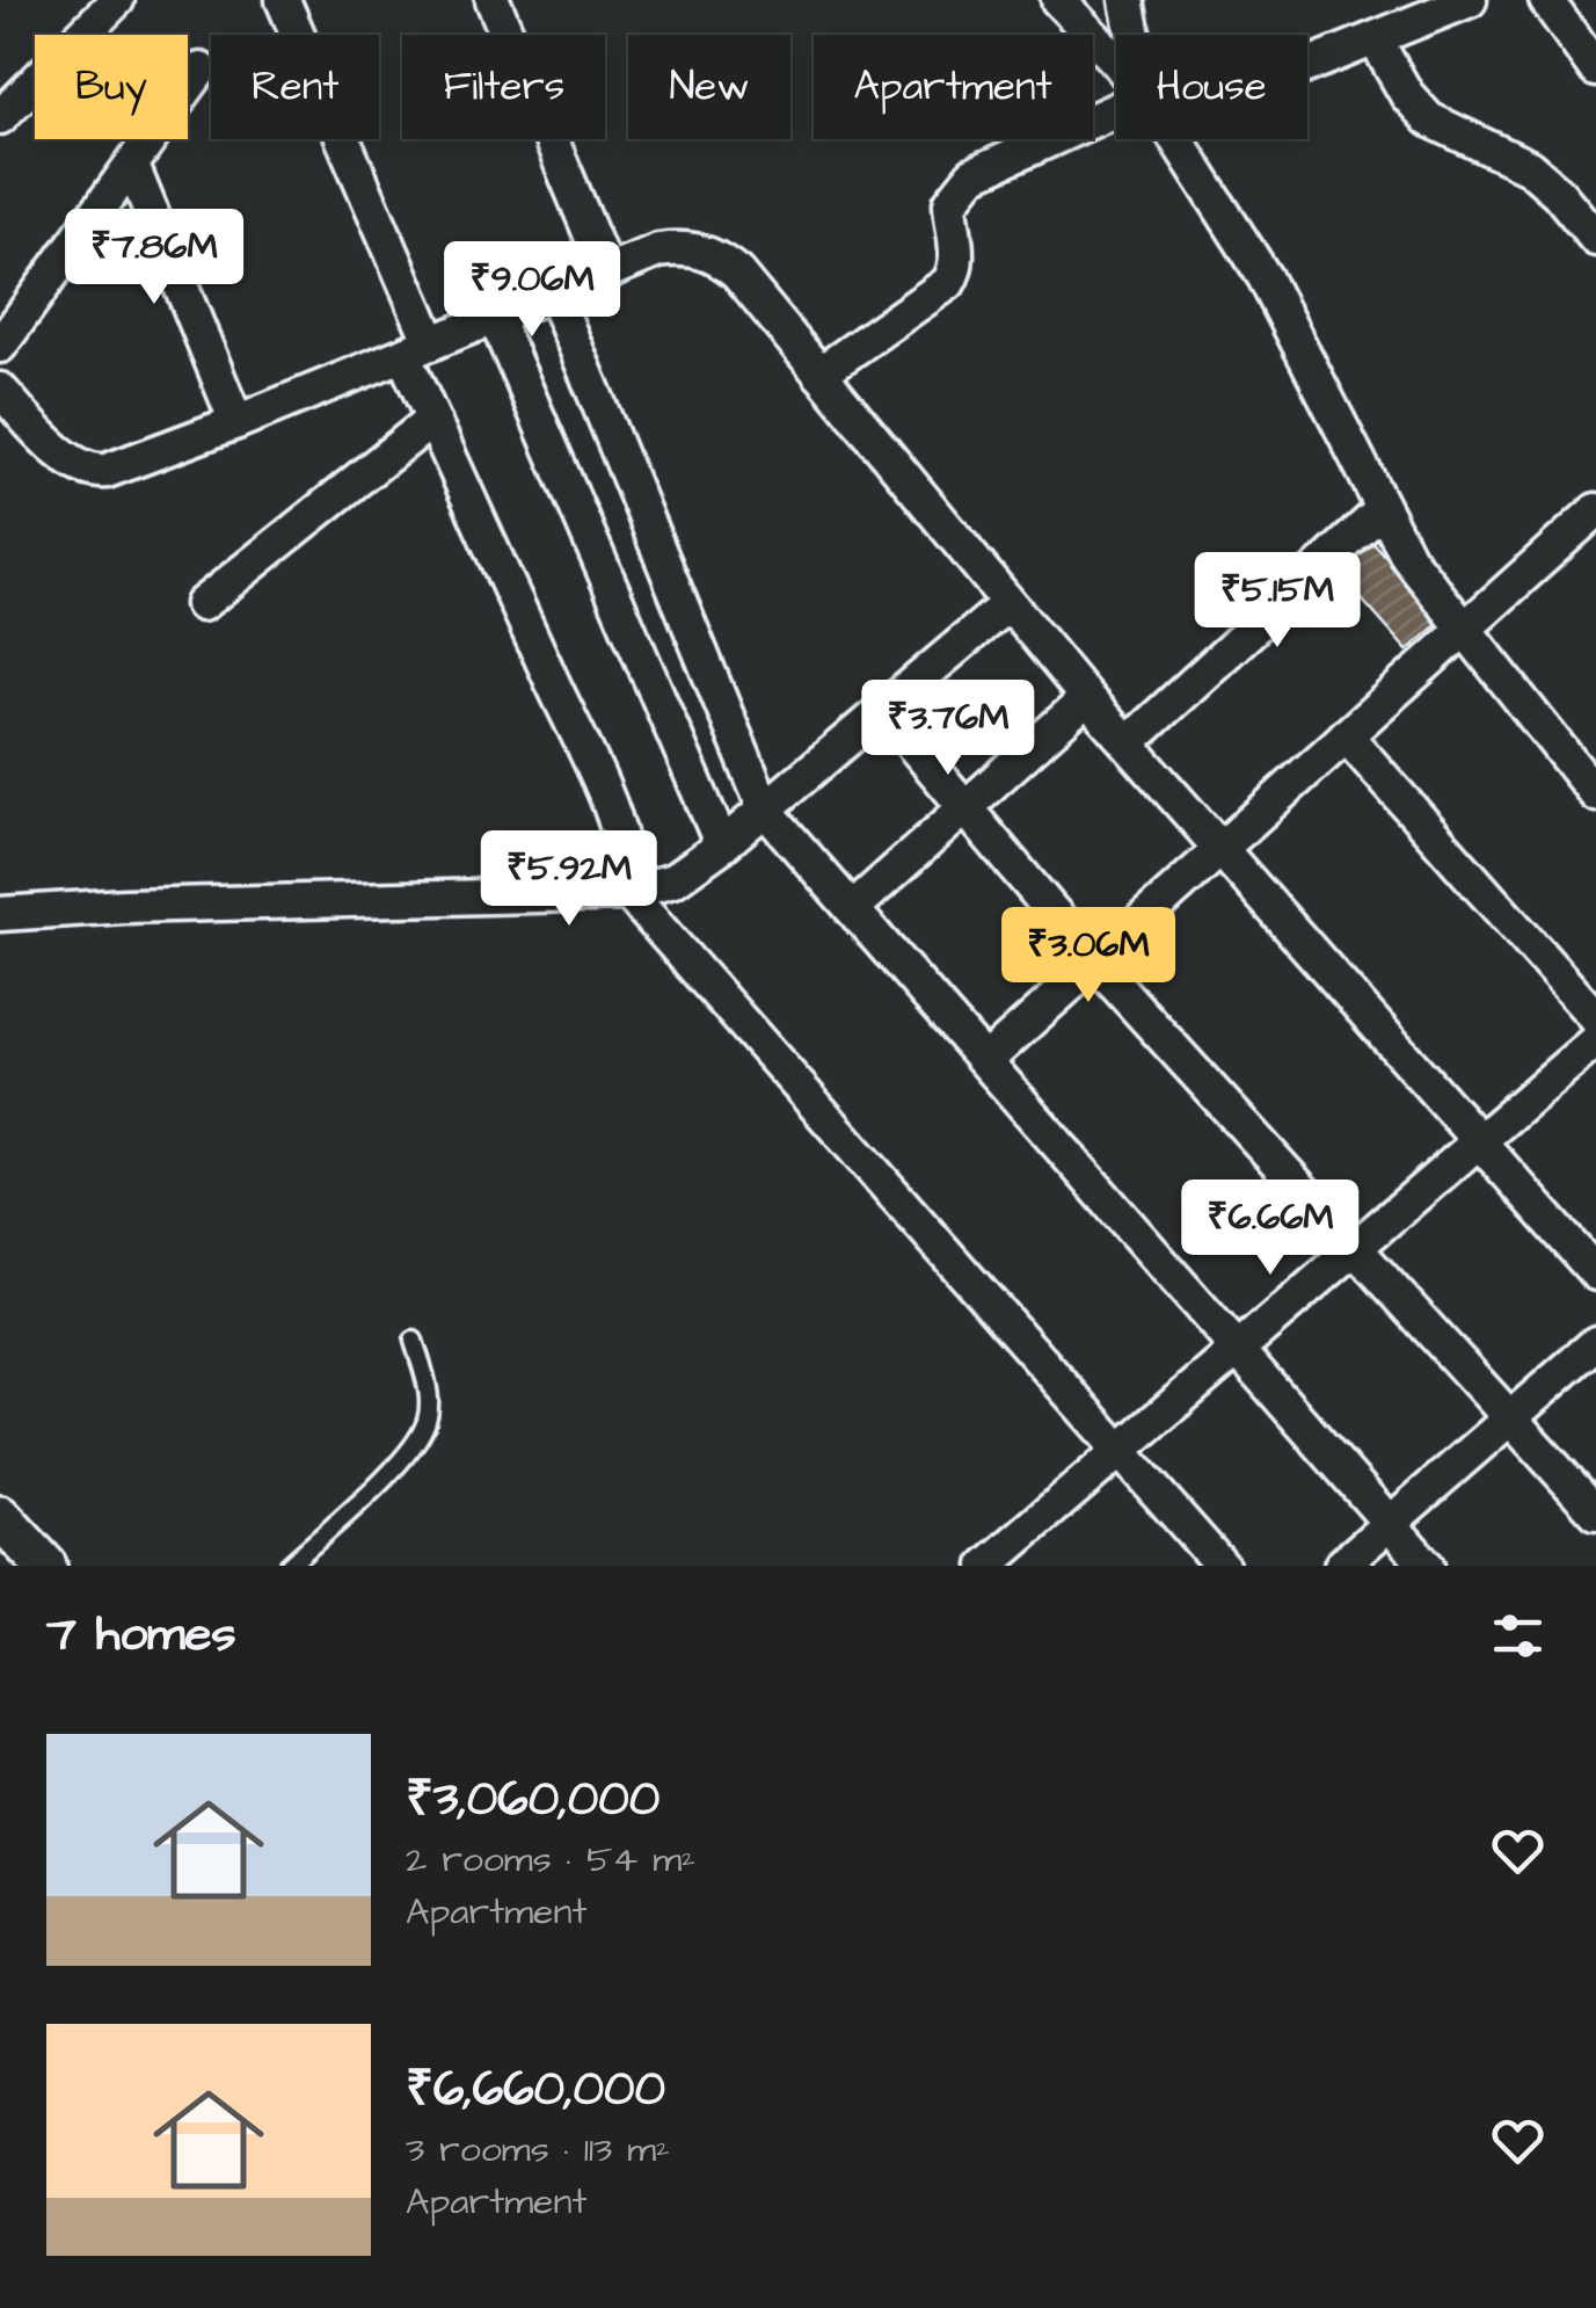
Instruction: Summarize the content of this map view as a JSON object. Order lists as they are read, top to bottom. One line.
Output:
{"page":{"chip":["Buy","Rent","Filters","New","Apartment","House"],"price":["₹7.86M","₹9.06M","₹5.15M","₹3.76M","₹5.92M","₹3.06M","₹6.66M"],"heading":"7 homes","list":[{"name":"₹3,060,000","note":"2 rooms · 54 m² · Apartment"},{"name":"₹6,660,000","note":"3 rooms · 113 m² · Apartment"}]}}
